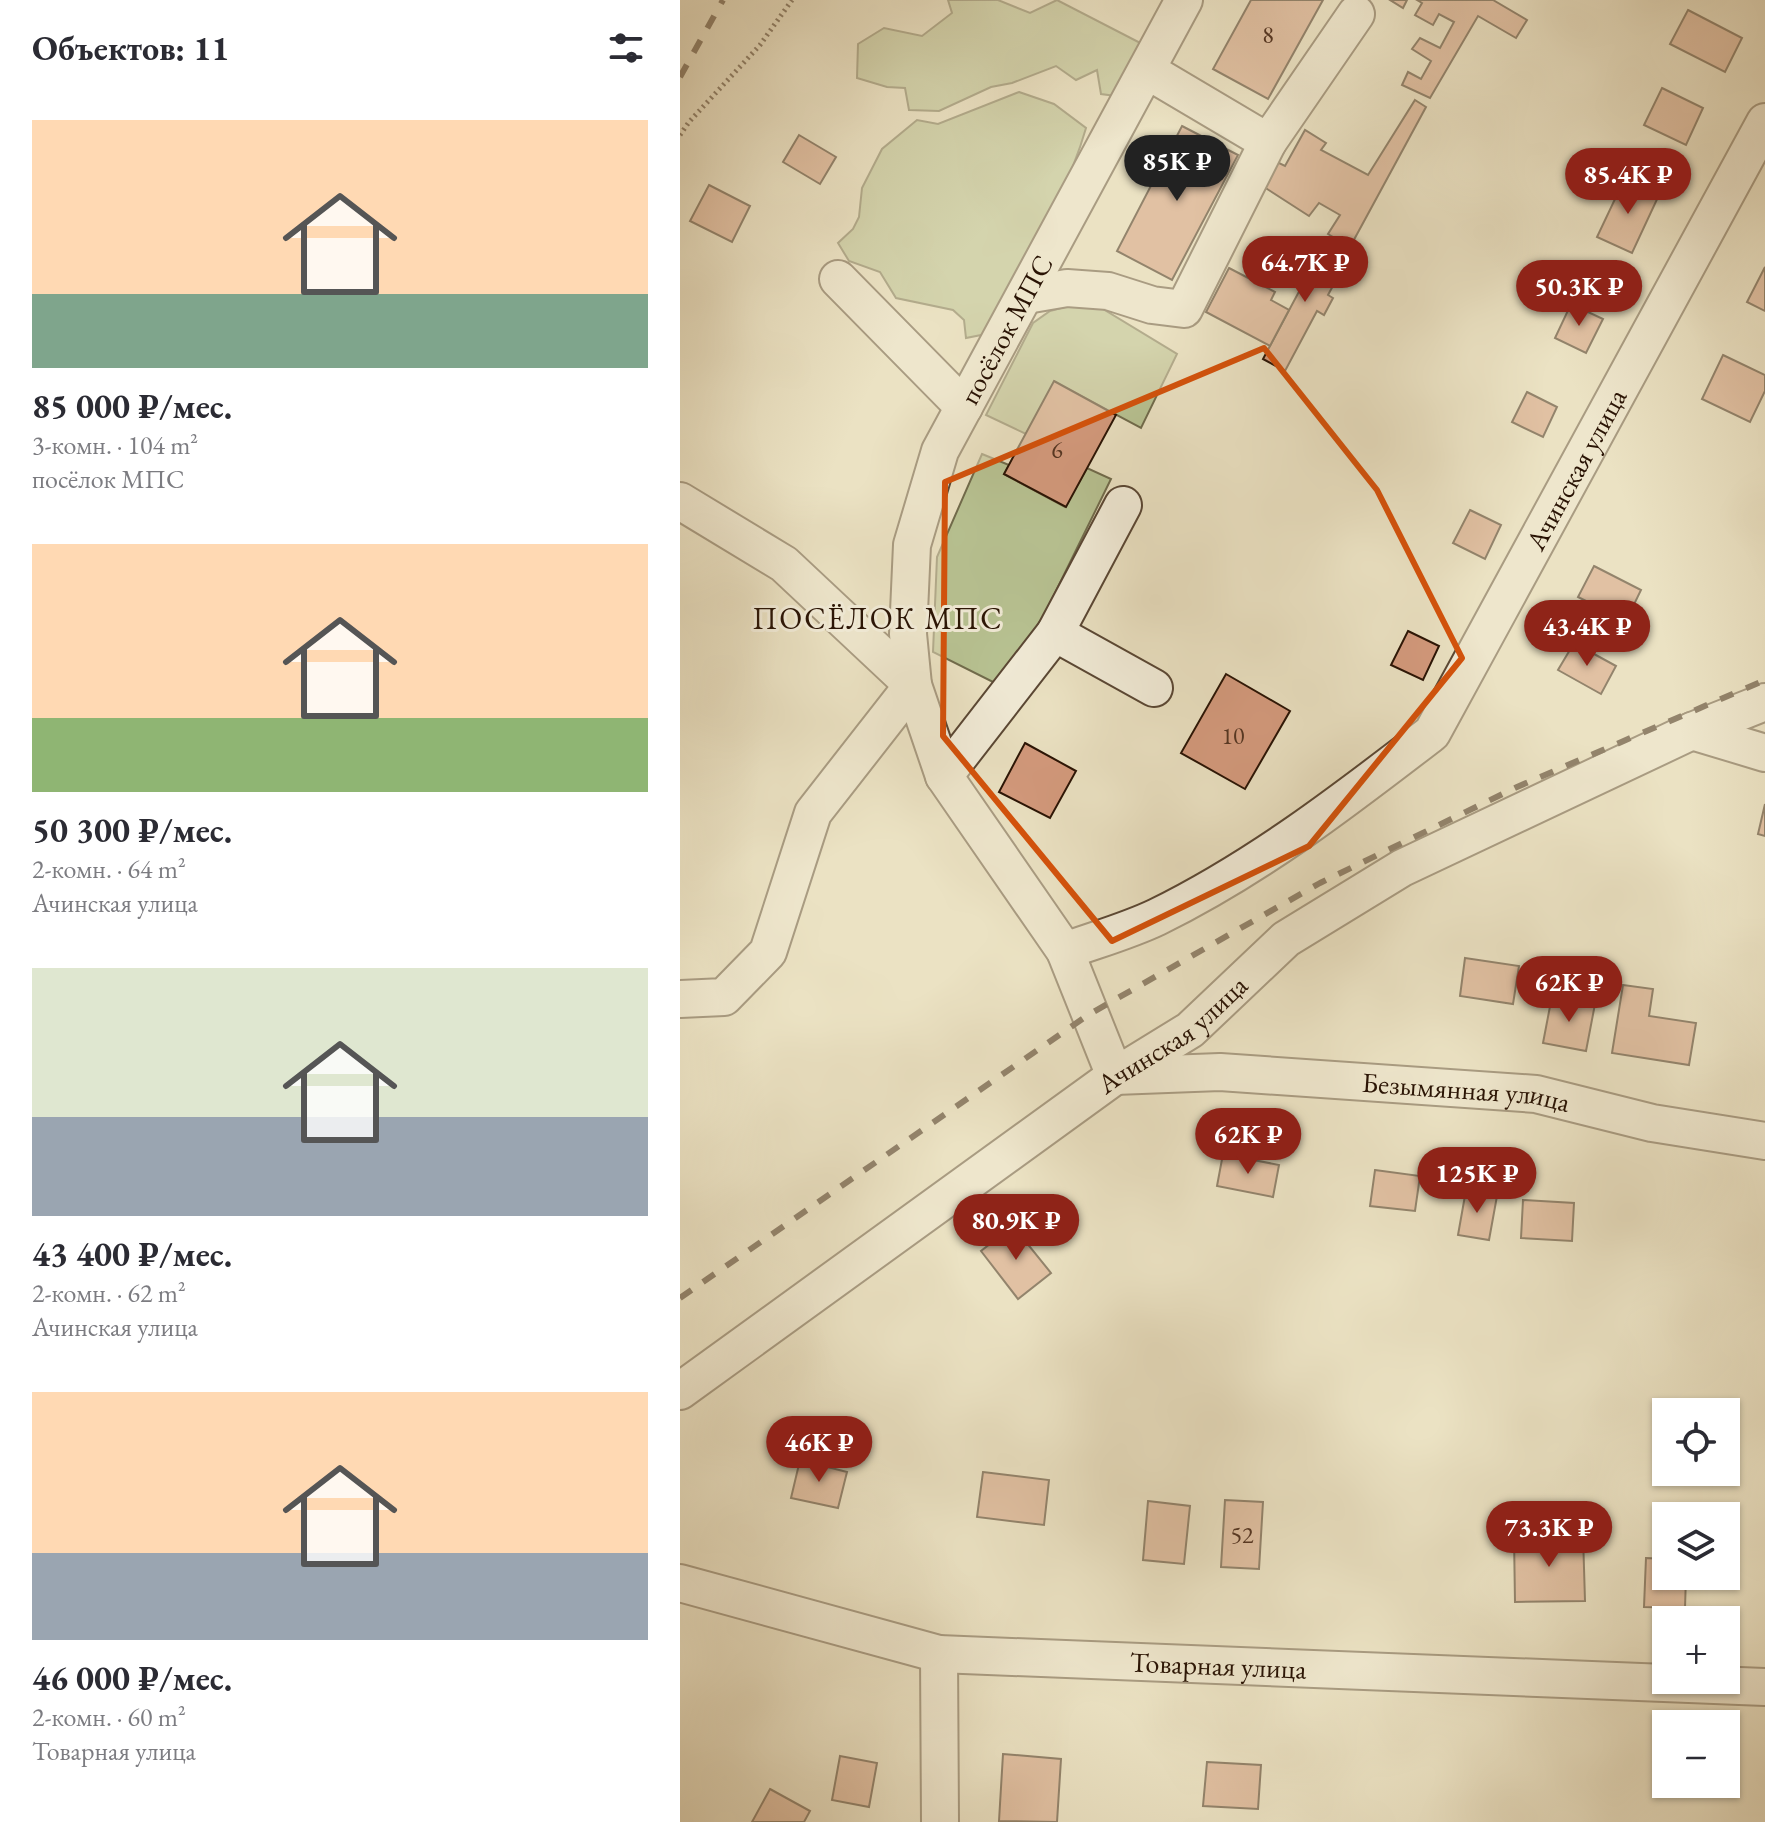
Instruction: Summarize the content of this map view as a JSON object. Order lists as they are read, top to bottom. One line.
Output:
{"streets":{"street":["посёлок МПС","Ачинская улица","Безымянная улица","Товарная улица"]},"crossings":[["Ачинская улица","Безымянная улица"]],"districts":["ПОСЁЛОК МПС"],"house_numbers":["8","6","10","52"],"page":{"heading":"Объектов: 11","list":[{"name":"85 000 ₽/мес.","note":"3-комн. · 104 m² · посёлок МПС"},{"name":"50 300 ₽/мес.","note":"2-комн. · 64 m² · Ачинская улица"},{"name":"43 400 ₽/мес.","note":"2-комн. · 62 m² · Ачинская улица"},{"name":"46 000 ₽/мес.","note":"2-комн. · 60 m² · Товарная улица"}],"price":["85K ₽","85.4K ₽","64.7K ₽","50.3K ₽","43.4K ₽","62K ₽","62K ₽","125K ₽","80.9K ₽","46K ₽","73.3K ₽"],"map_buttons":["+","−"]}}
